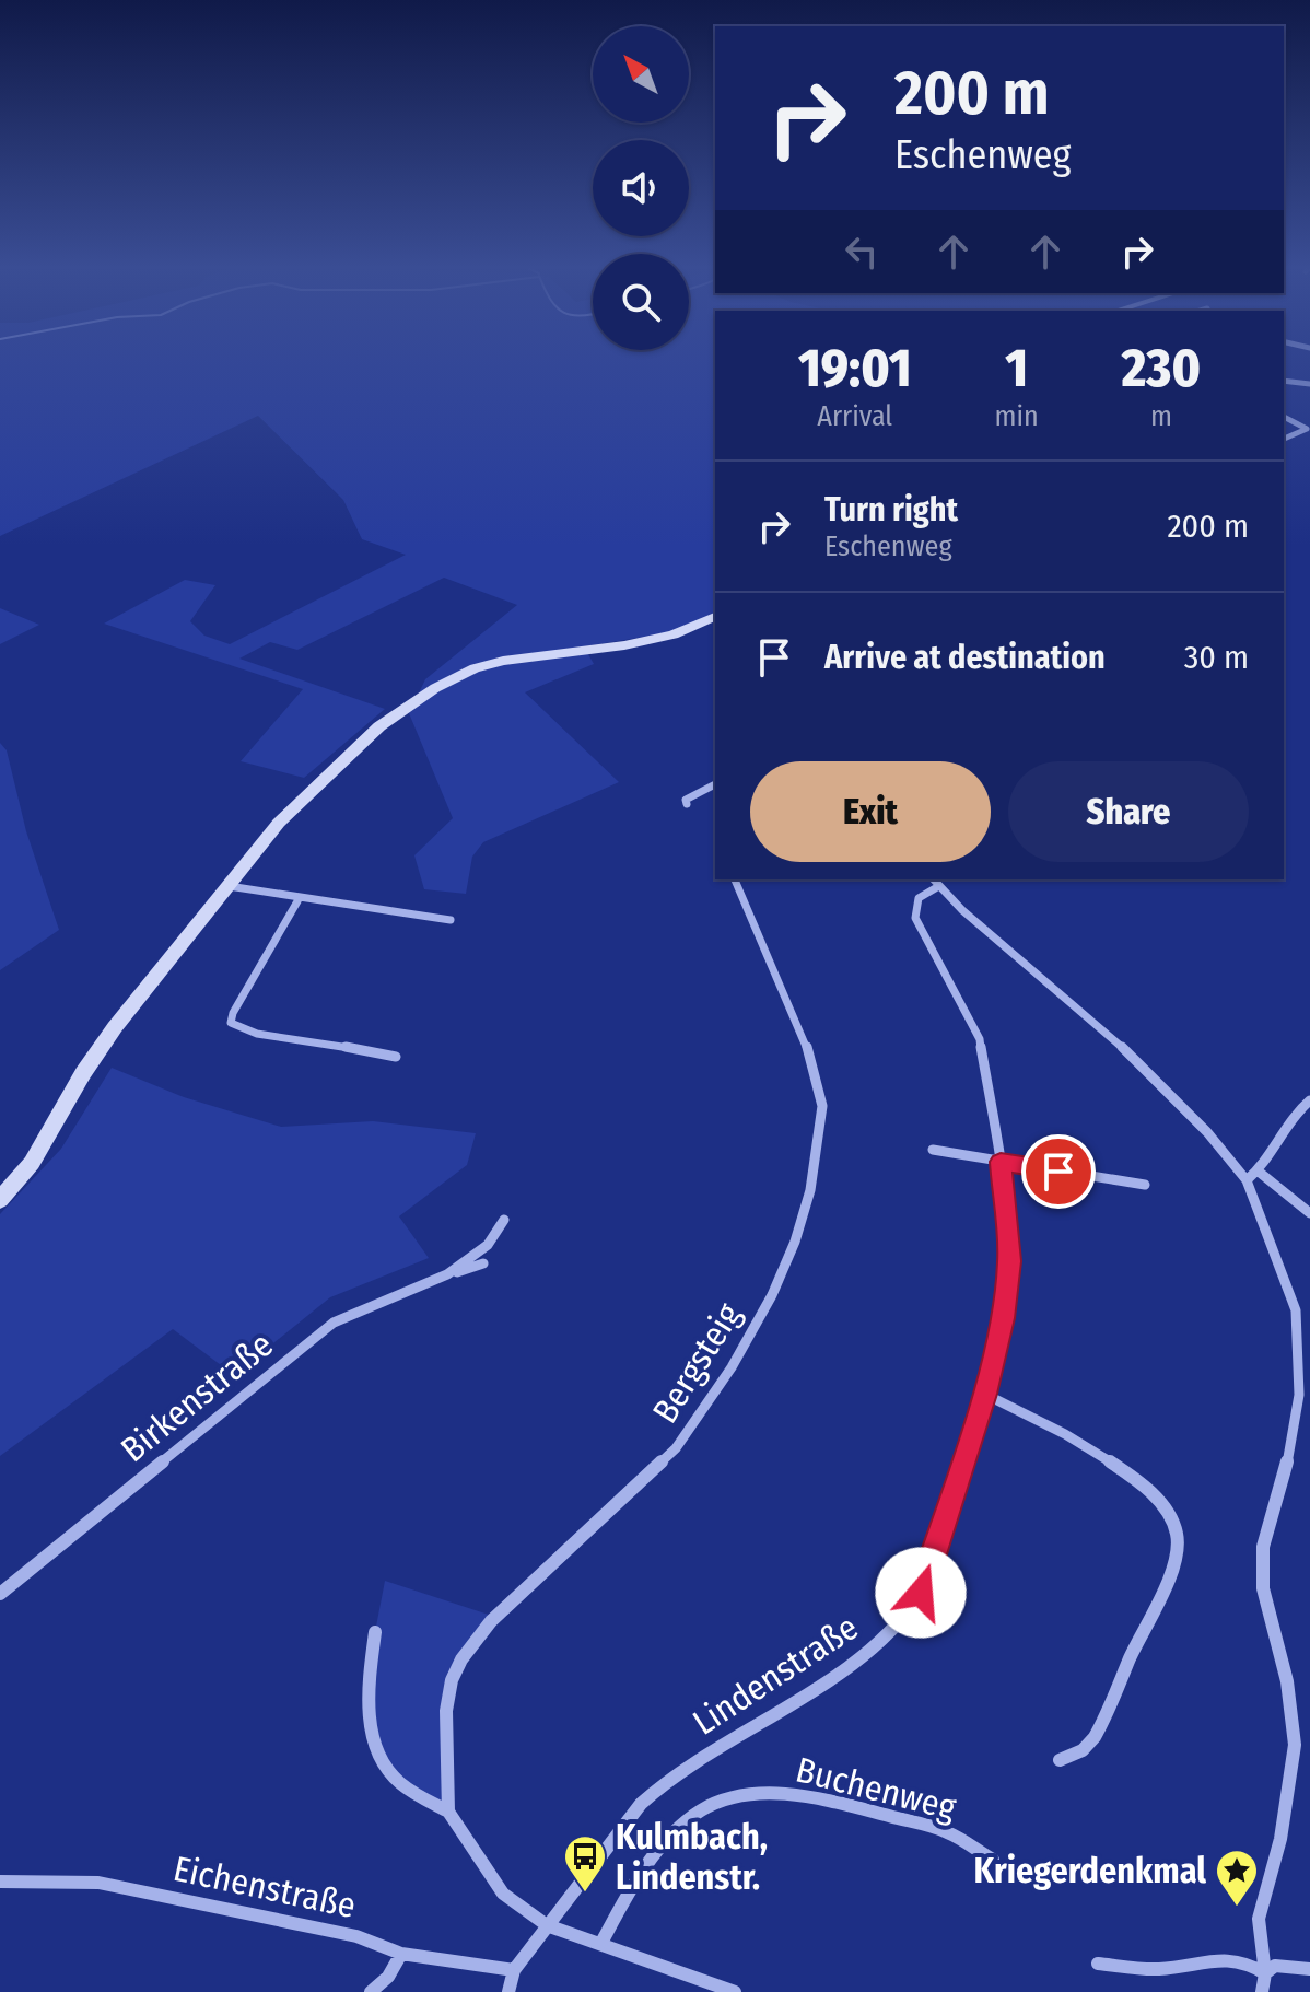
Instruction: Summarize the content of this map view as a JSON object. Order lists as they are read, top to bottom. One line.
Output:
{"streets":{"street":["Bergsteig","Birkenstraße","Lindenstraße","Buchenweg","Eichenstraße"]},"crossings":[["Lindenstraße","Eichenstraße"]],"places":{"bus stop":["Kulmbach, Lindenstr."],"place":["Kriegerdenkmal"]},"north":"top left","page":{"turn":["200 m","Eschenweg"],"eta":["19:01","Arrival","1","min","230","m"],"list":[{"name":"Turn right","note":"Eschenweg","value":"200 m"},{"name":"Arrive at destination","value":"30 m"}],"buttons":["Exit","Share"]}}
